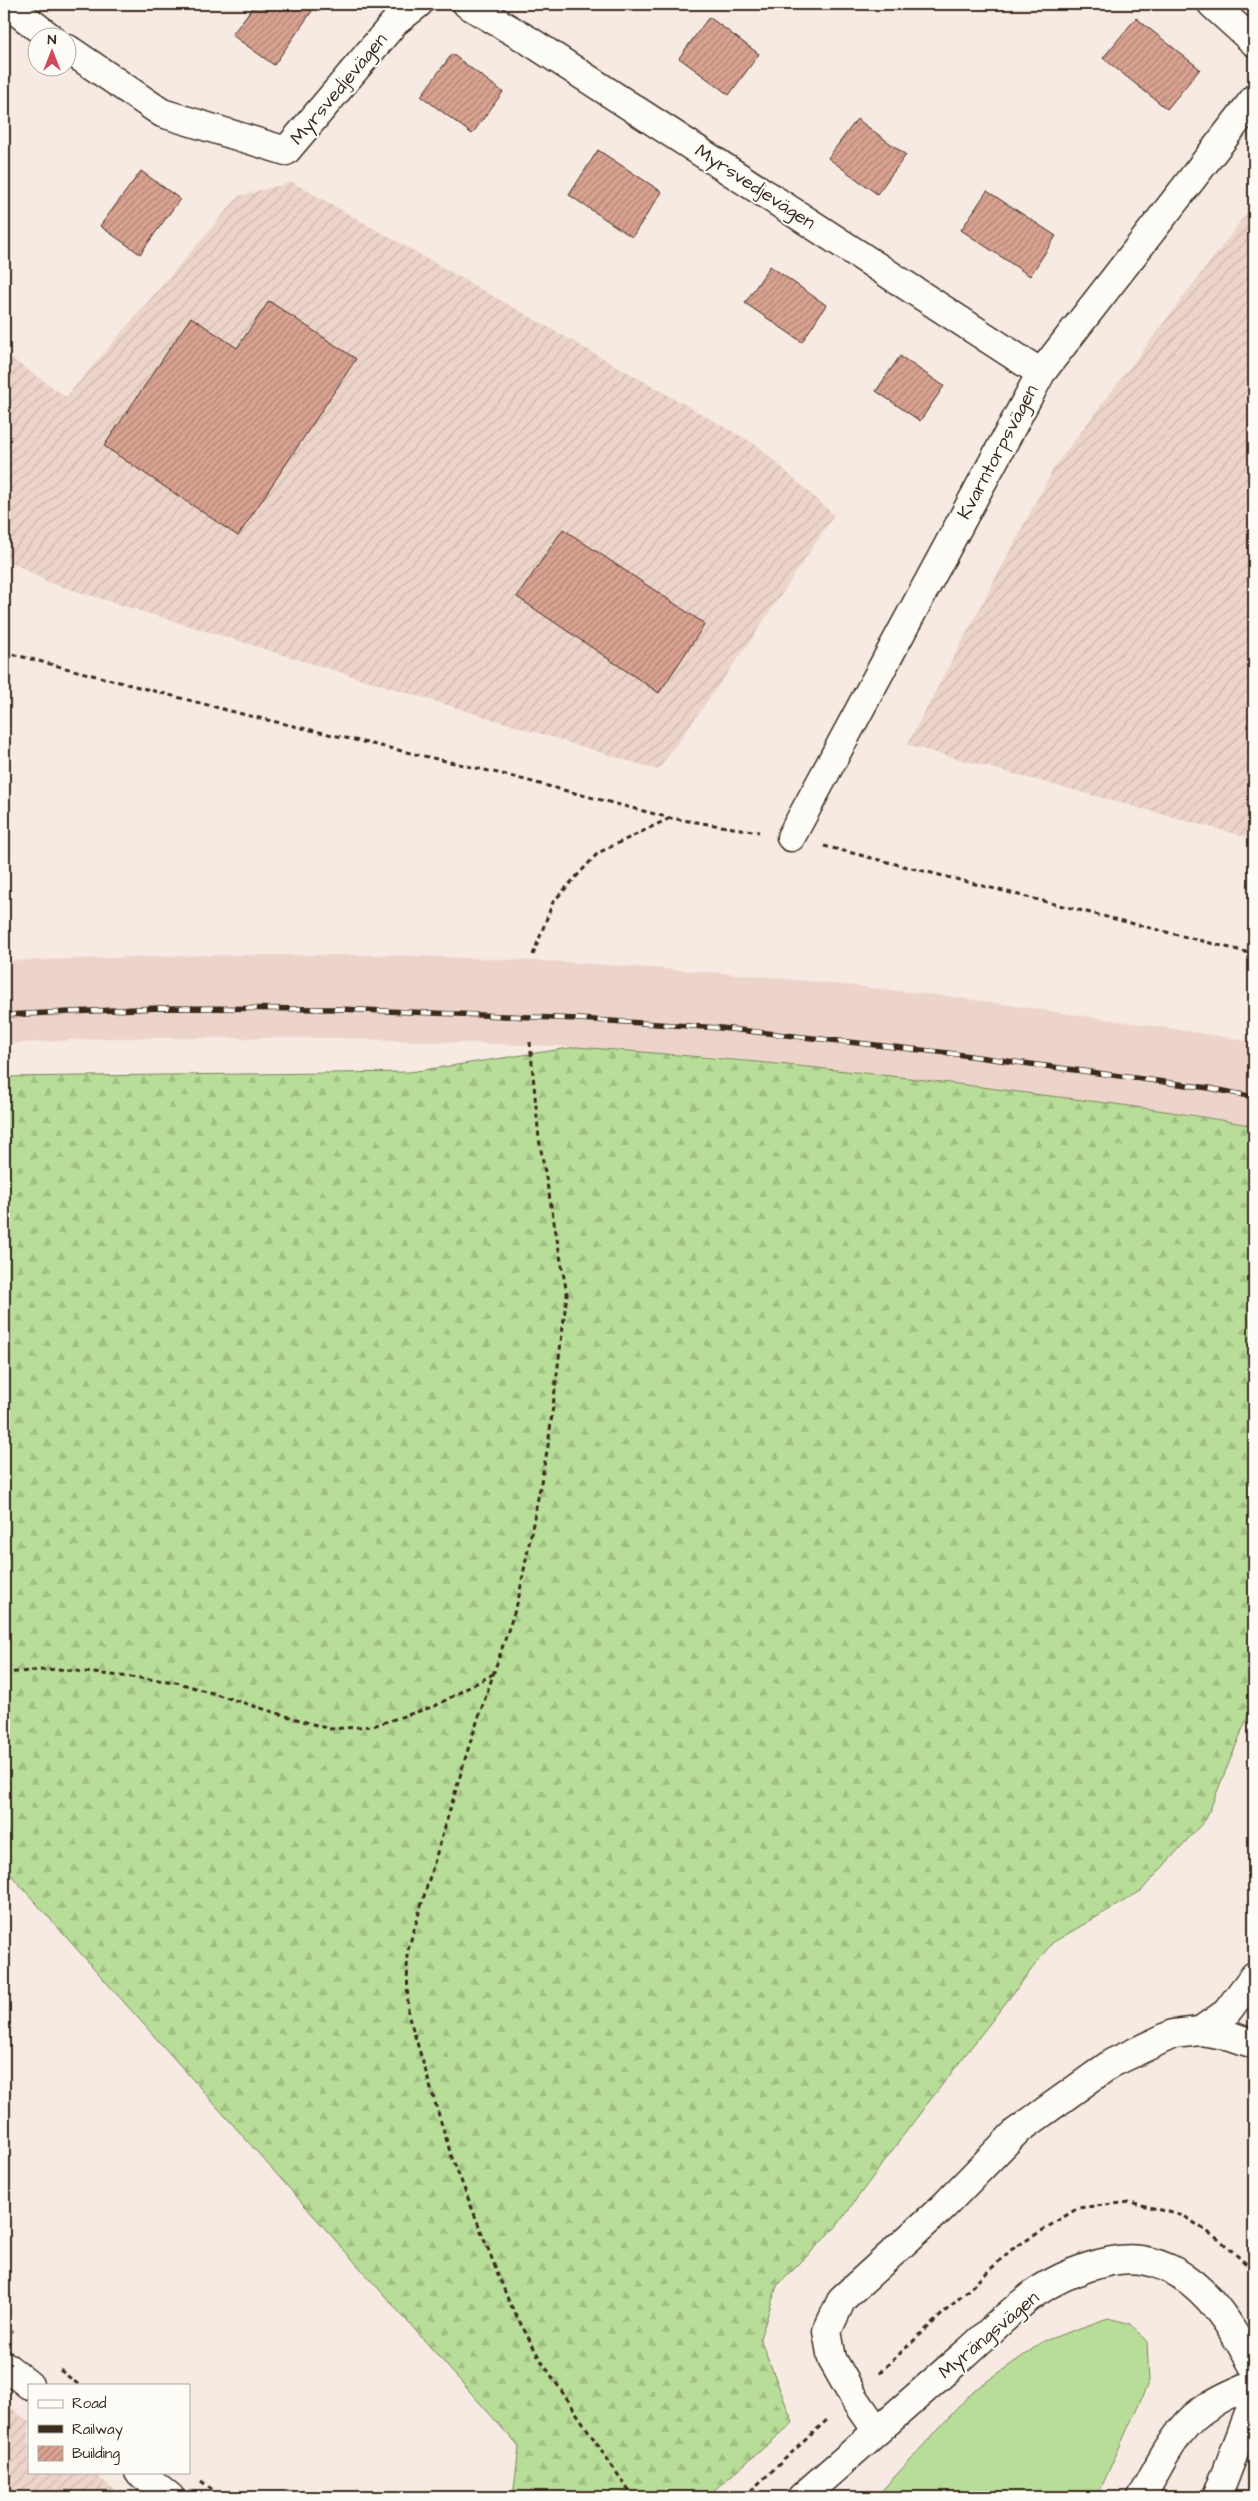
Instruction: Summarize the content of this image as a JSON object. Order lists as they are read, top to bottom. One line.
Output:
{"streets":{"street":["Myrsvedjevägen","Kvarntorpsvägen","Myrängsvägen"]},"crossings":[["Myrsvedjevägen","Kvarntorpsvägen"]],"legend":["Road","Railway","Building"],"north":"top"}
